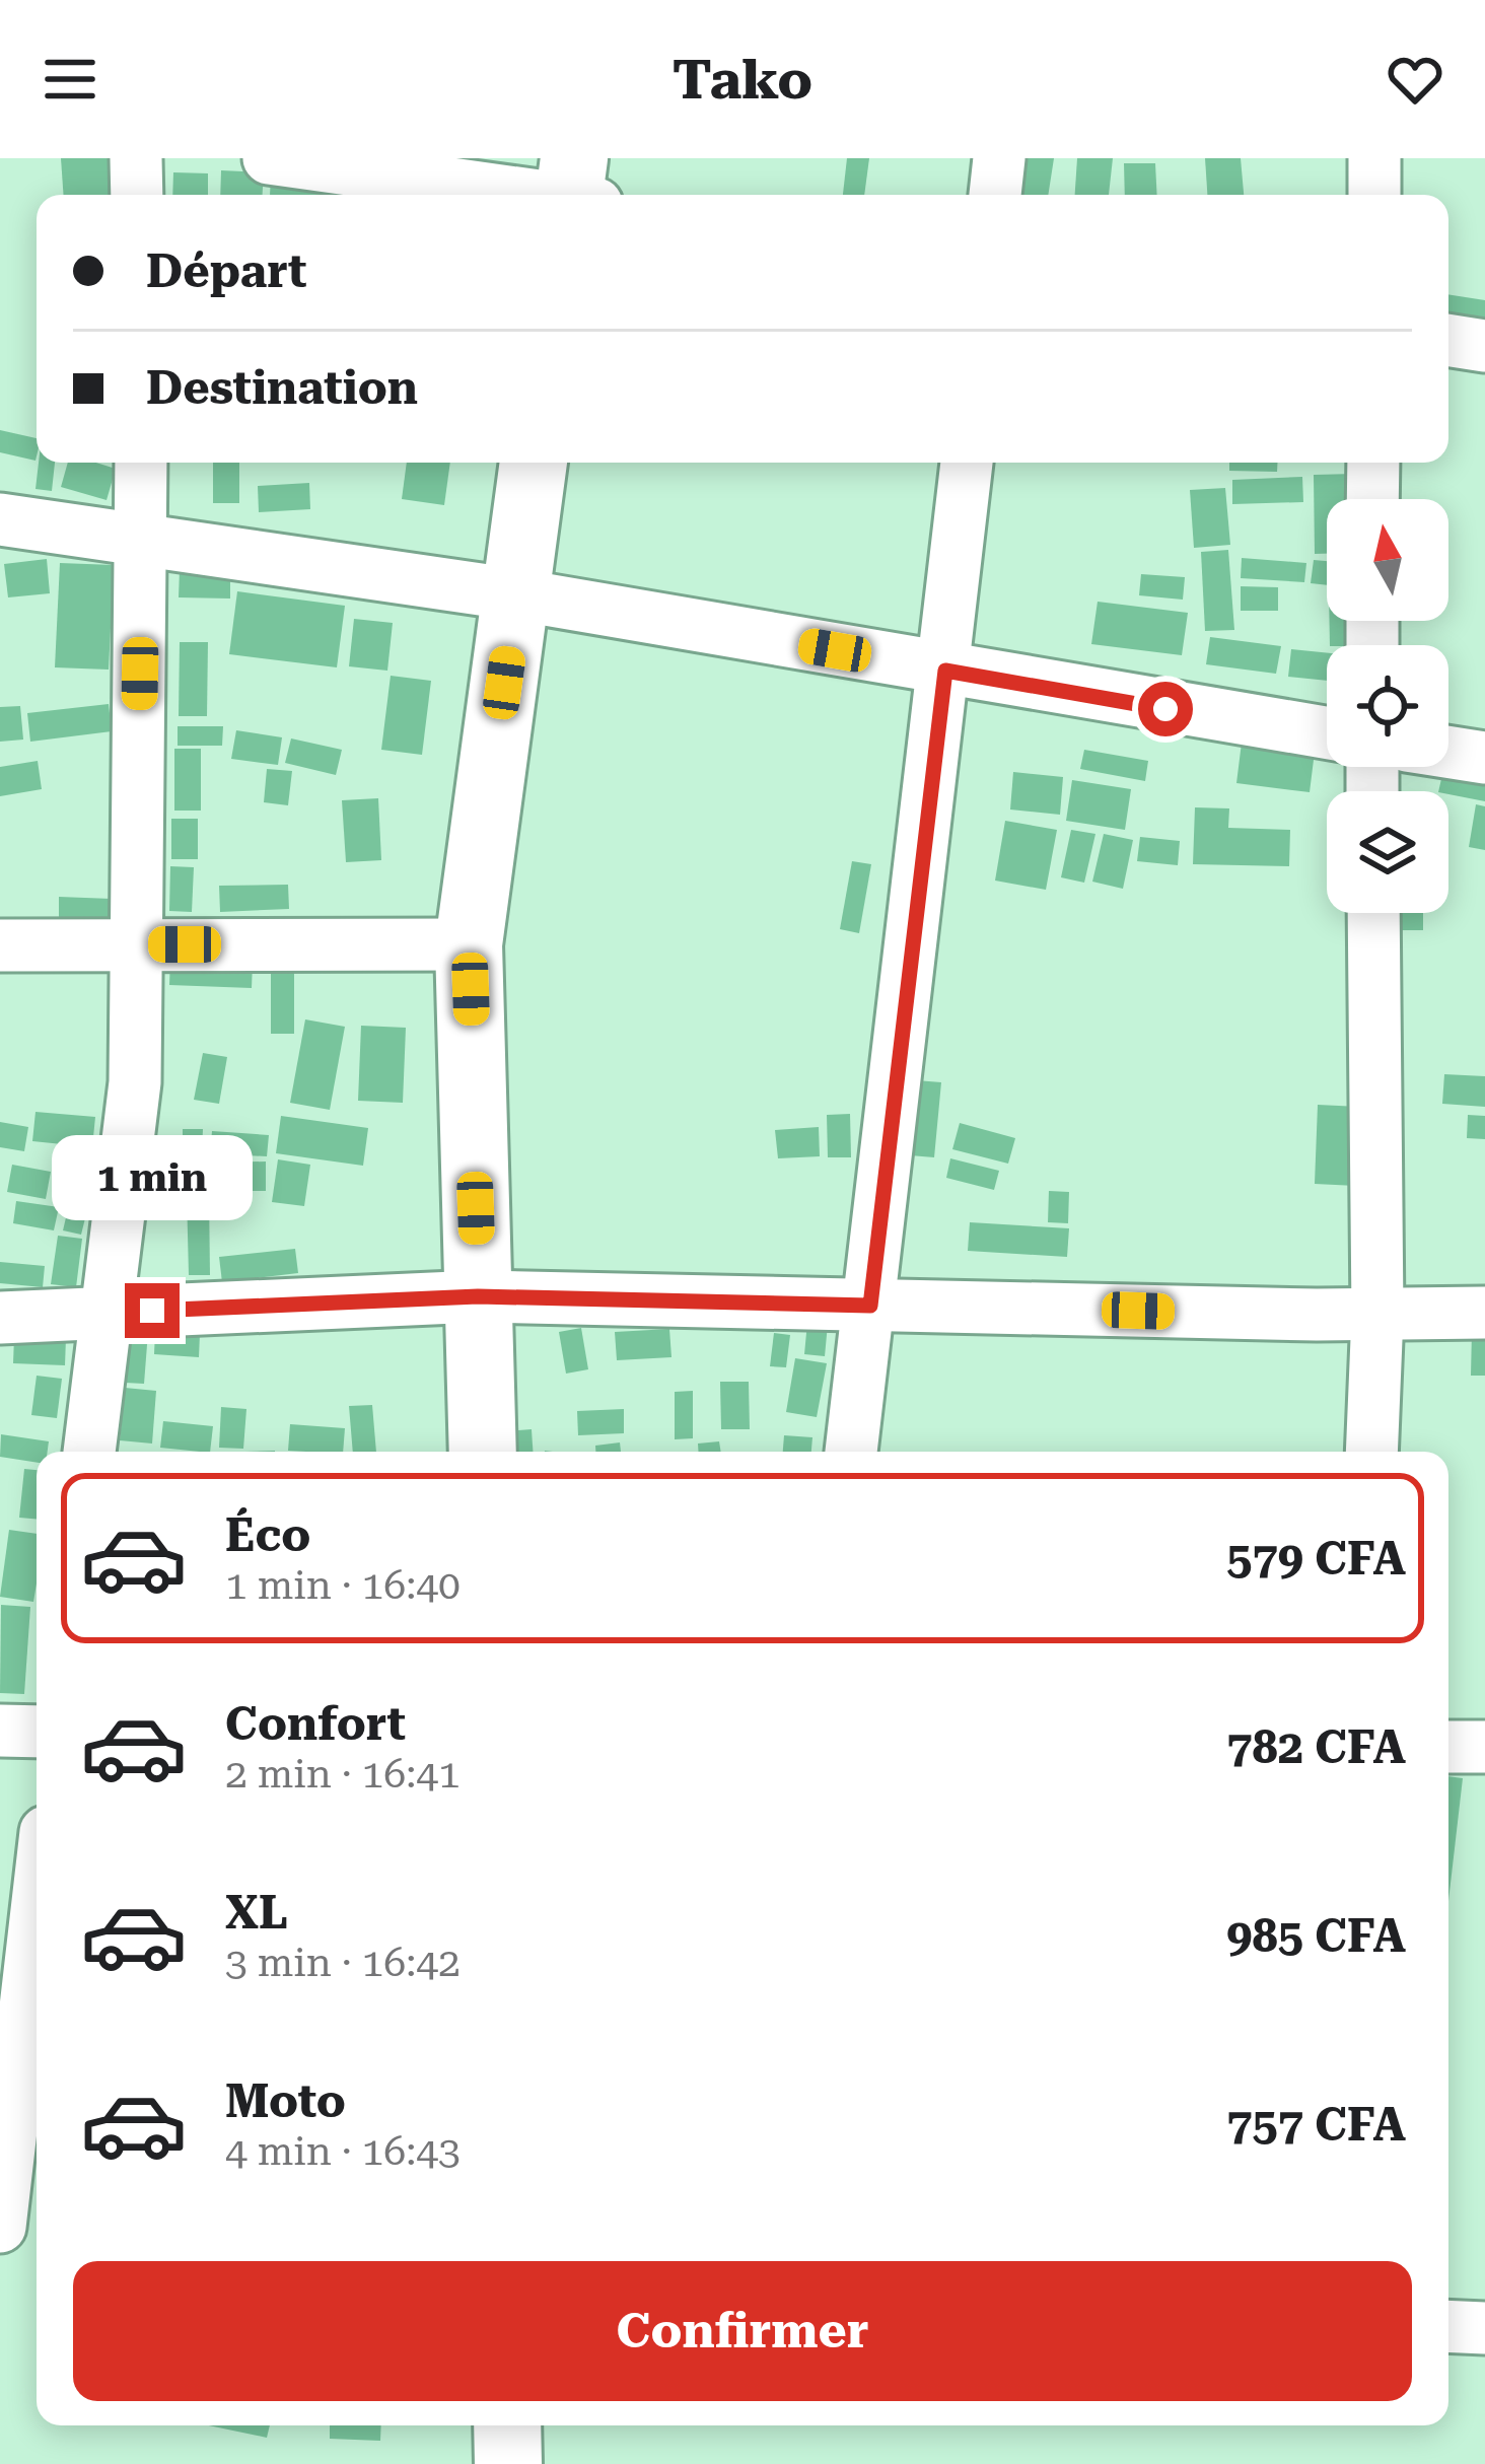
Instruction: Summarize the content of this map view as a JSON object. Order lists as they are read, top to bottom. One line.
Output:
{"north":"top","page":{"header":"Tako","banner":["Départ","Destination"],"bubble":"1 min","list":[{"name":"Éco","note":"1 min · 16:40","value":"579 CFA"},{"name":"Confort","note":"2 min · 16:41","value":"782 CFA"},{"name":"XL","note":"3 min · 16:42","value":"985 CFA"},{"name":"Moto","note":"4 min · 16:43","value":"757 CFA"}],"buttons":"Confirmer"}}
